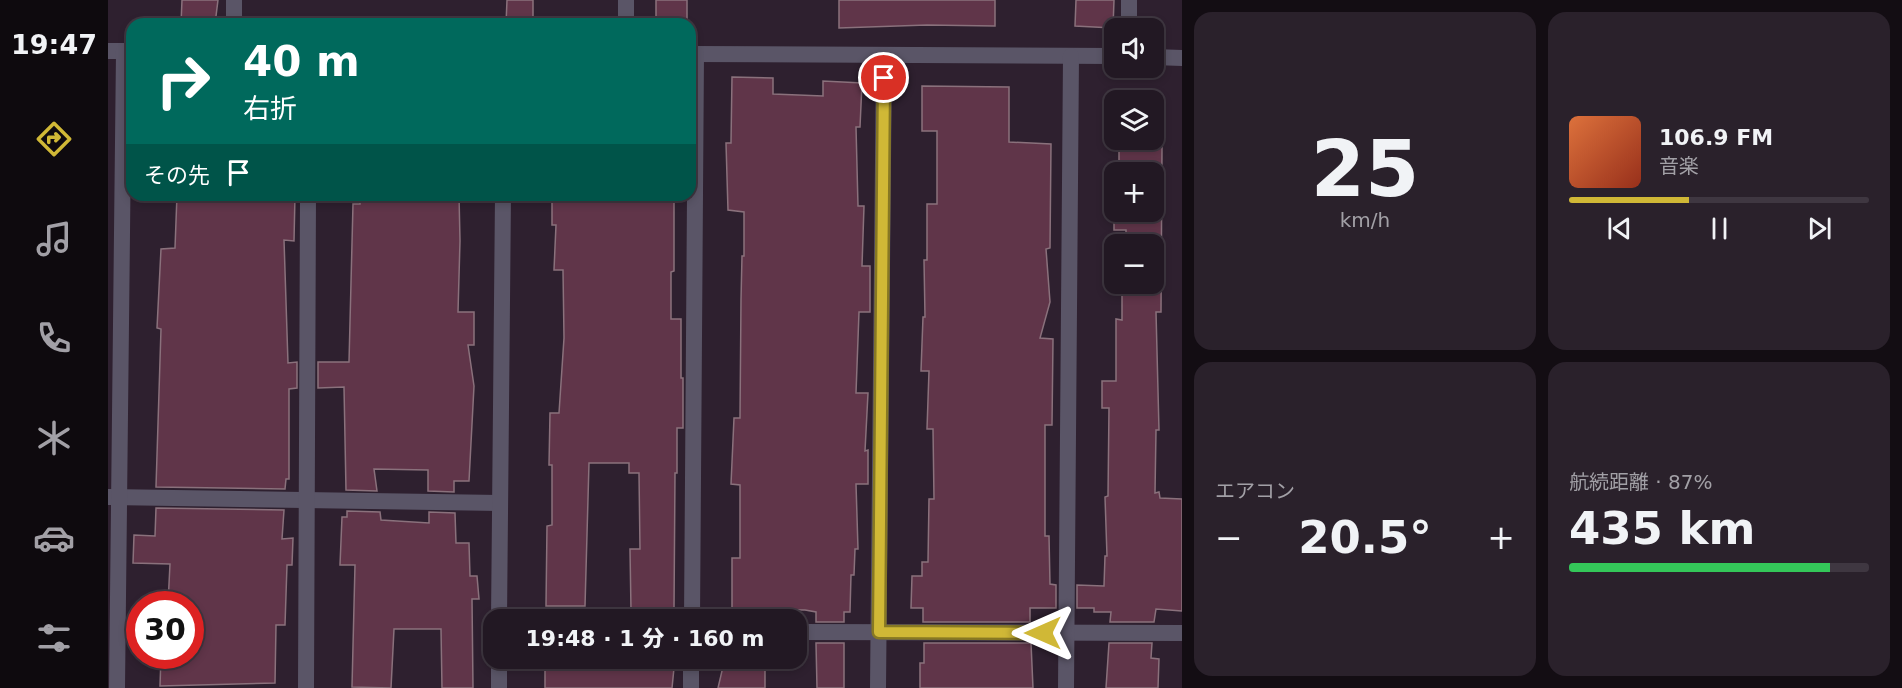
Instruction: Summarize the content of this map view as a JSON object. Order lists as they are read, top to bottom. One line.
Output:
{"page":{"tabs":"19:47","tile":[["25","km/h"],"エアコン",["航続距離 · 87%","435 km"]],"map_buttons":["+","−"],"turn":["40 m","右折"],"song":["106.9 FM","音楽"],"then":"その先","heat":["−","20.5°","+"],"limit":"30","trip":"19:48 · 1 分 · 160 m"}}
